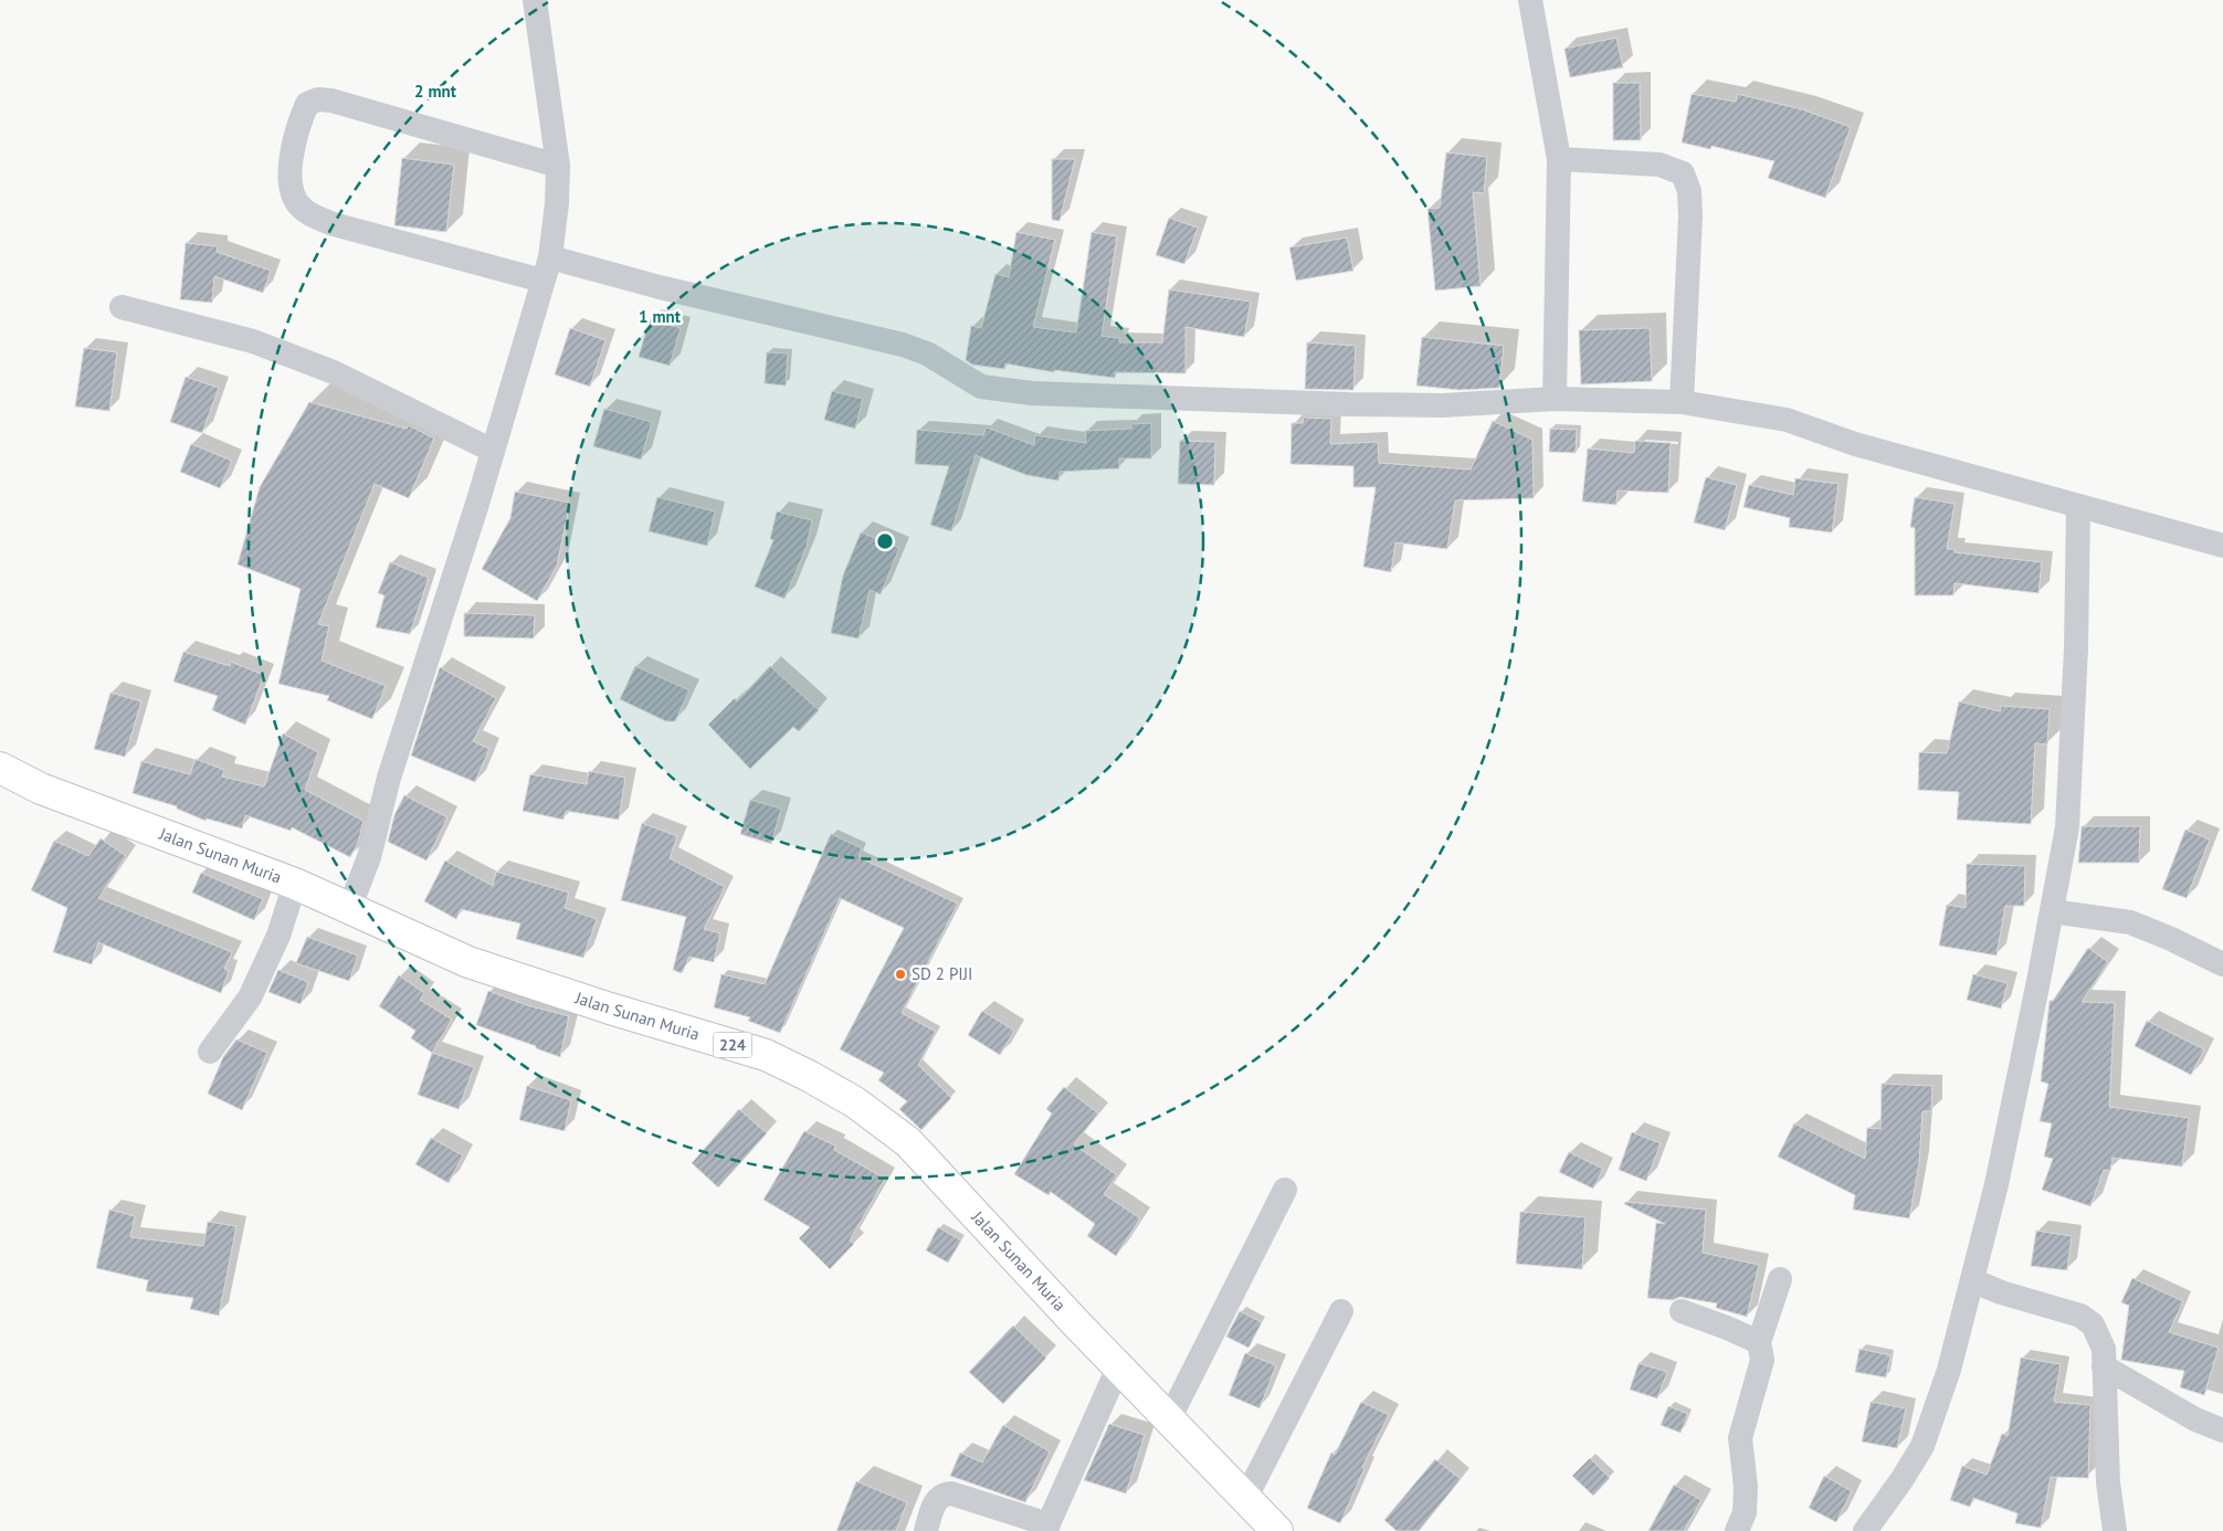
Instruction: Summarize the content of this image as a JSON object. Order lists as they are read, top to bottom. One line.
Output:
{"streets":{"main road":["Jalan Sunan Muria","224"]},"places":["SD 2 PIJI"],"rings":["2 mnt","1 mnt"]}
